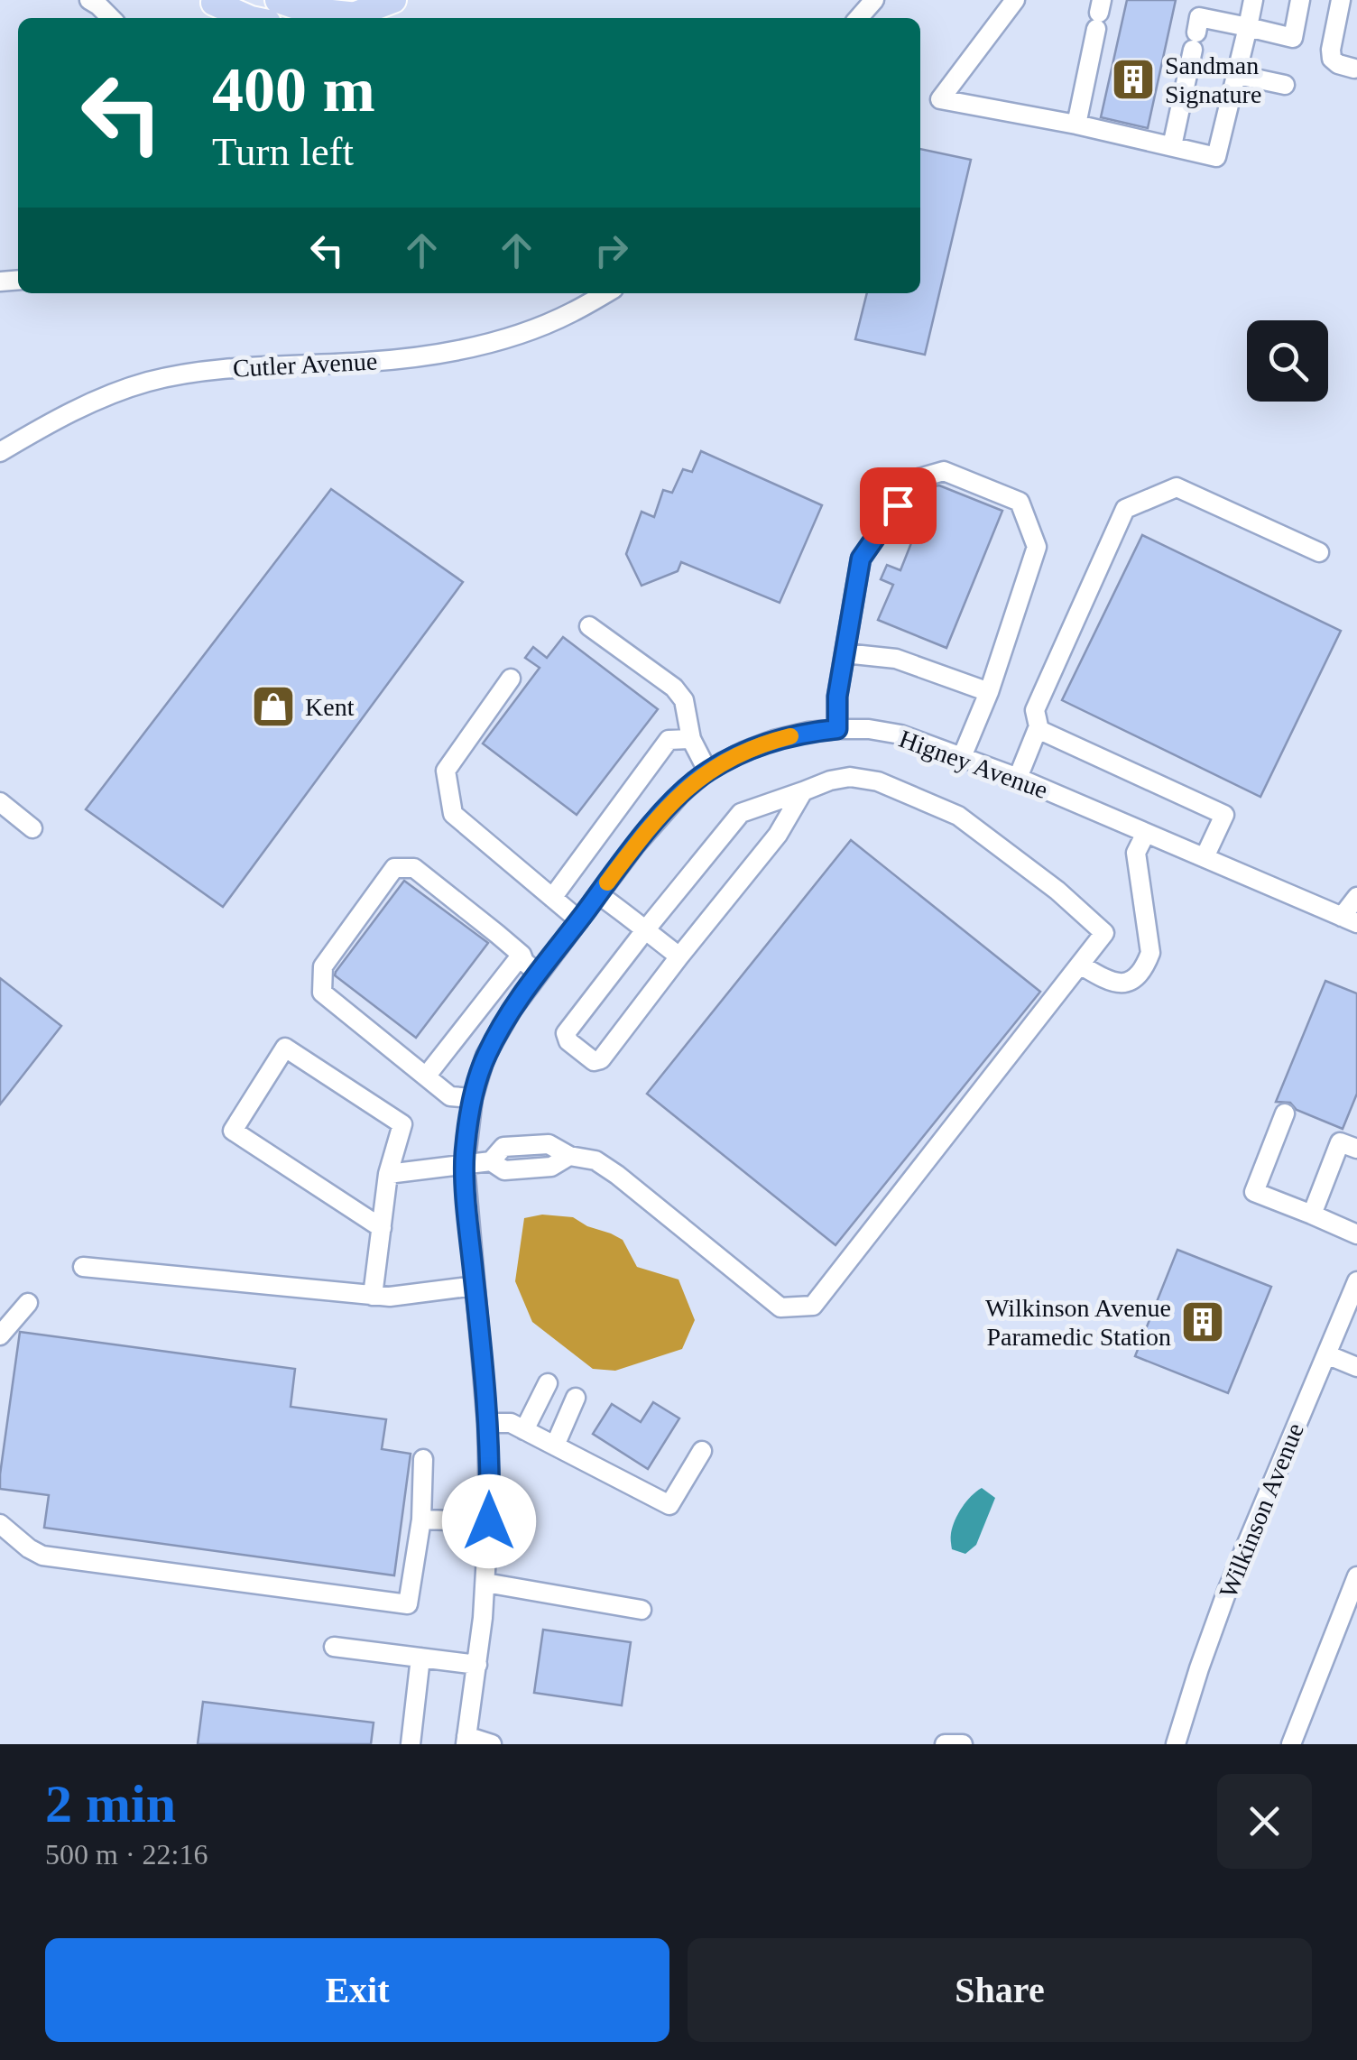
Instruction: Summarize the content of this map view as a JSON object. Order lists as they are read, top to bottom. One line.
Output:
{"streets":{"street":["Cutler Avenue","Higney Avenue","Wilkinson Avenue"]},"places":{"building":["Sandman Signature","Wilkinson Avenue Paramedic Station"],"shop":["Kent"]},"page":{"turn":["400 m","Turn left"],"heading":["2 min","500 m · 22:16"],"buttons":["Exit","Share"]}}
